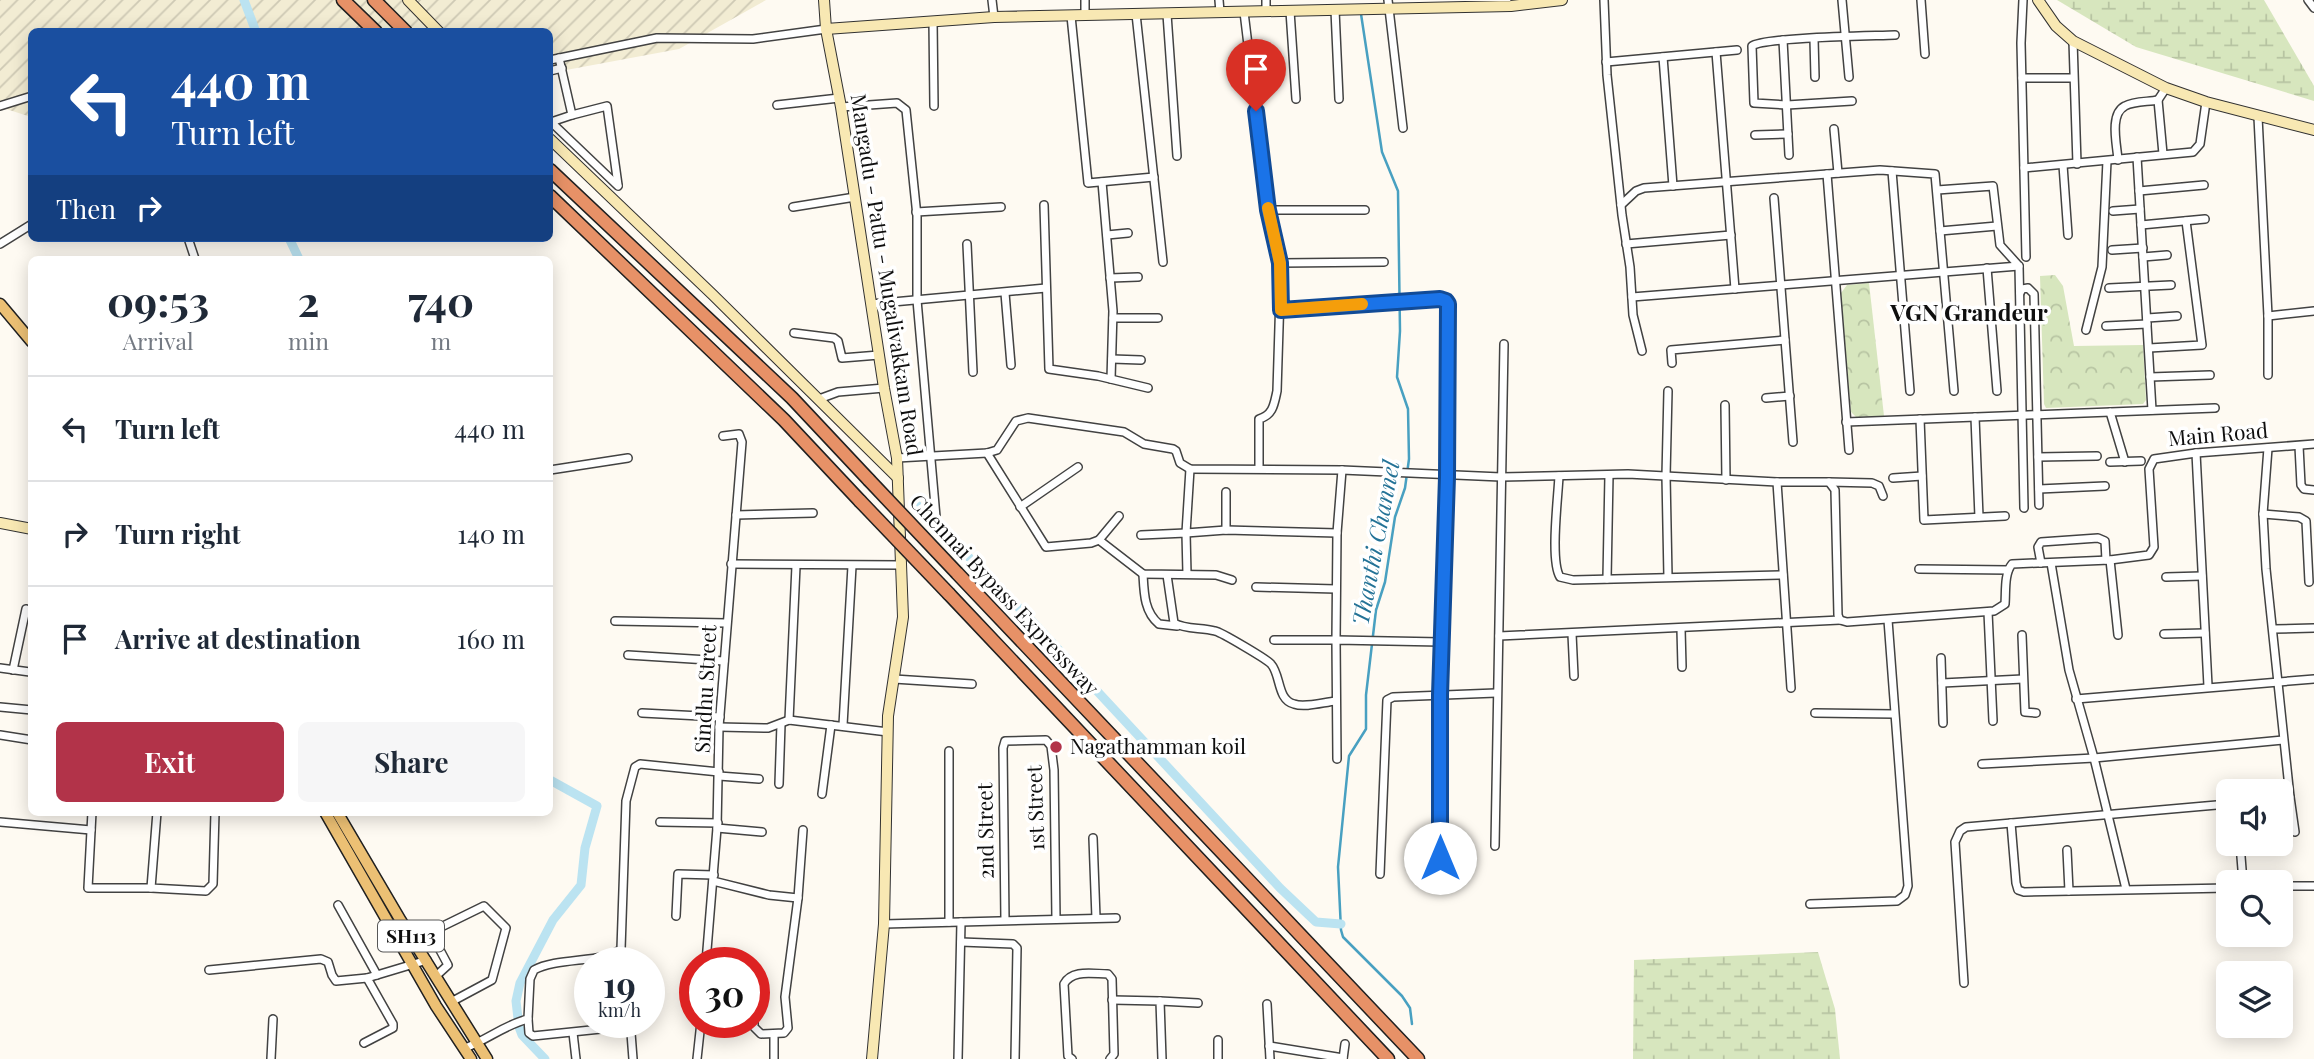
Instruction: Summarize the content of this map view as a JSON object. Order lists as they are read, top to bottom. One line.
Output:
{"streets":{"highway":["Chennai Bypass Expressway"],"main road":["SH113"],"street":["Mangadu - Pattu - Mugalivakkam Road","Main Road","Sindhu Street","1st Street","2nd Street"]},"crossings":[["1st Street","2nd Street"]],"districts":["VGN Grandeur"],"water":["Thanthi Channel"],"places":["Nagathamman koil"],"page":{"turn":["440 m","Turn left"],"then":"Then","eta":["09:53","Arrival","2","min","740","m"],"list":[{"name":"Turn left","value":"440 m"},{"name":"Turn right","value":"140 m"},{"name":"Arrive at destination","value":"160 m"}],"buttons":["Exit","Share"],"speed":"19 km/h","limit":"30"}}
